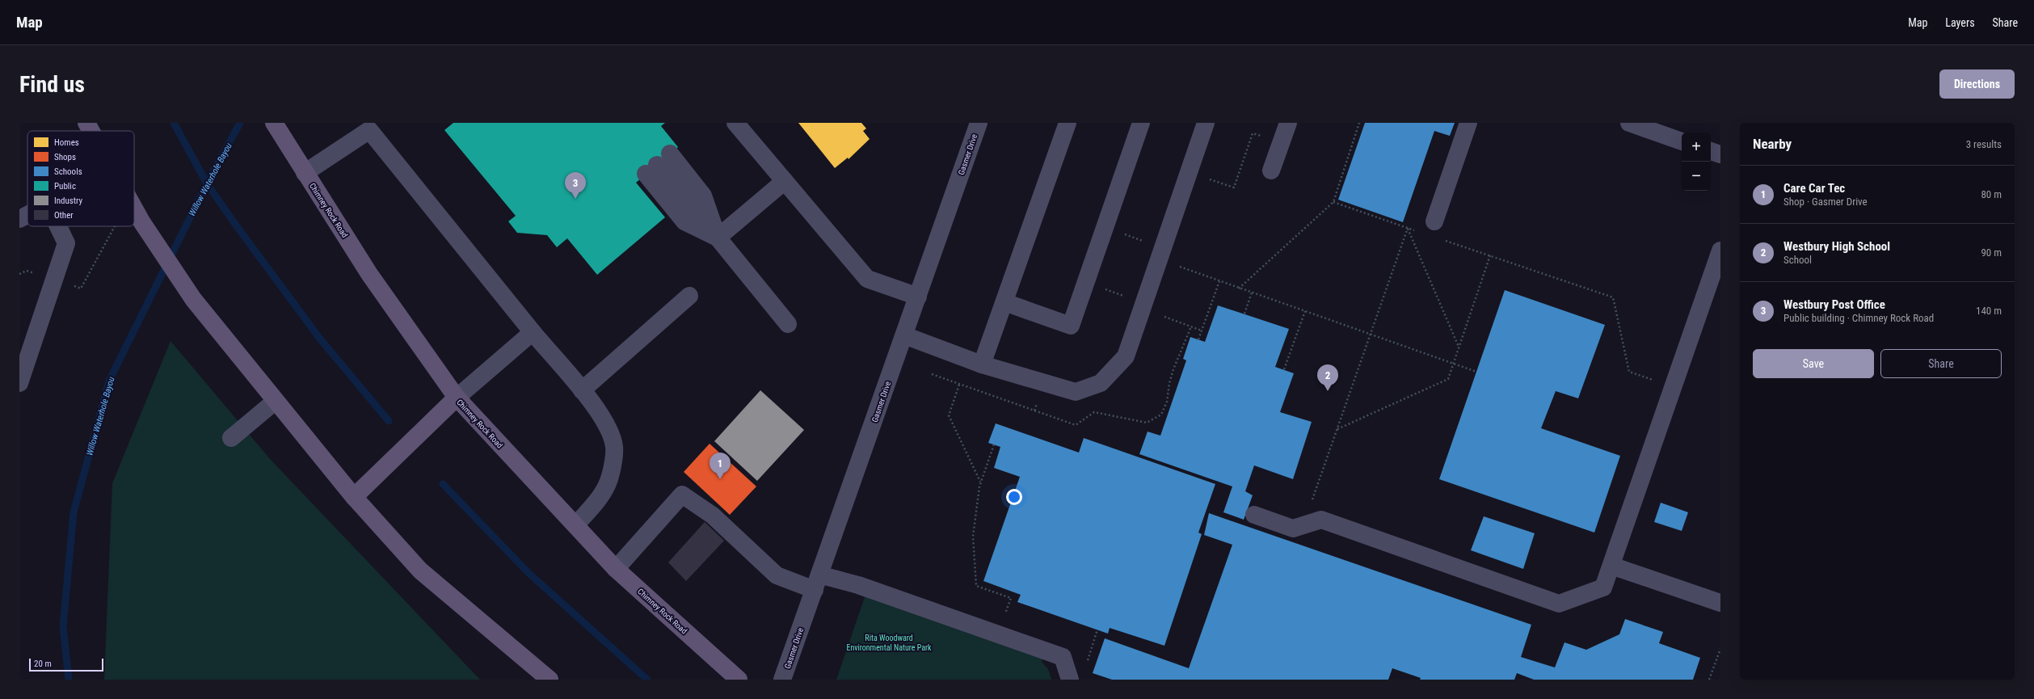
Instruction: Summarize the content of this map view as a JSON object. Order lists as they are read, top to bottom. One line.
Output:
{"streets":{"main road":["Chimney Rock Road"],"street":["Gasmer Drive"]},"water":["Willow Waterhole Bayou"],"parks":["Rita Woodward Environmental Nature Park"],"legend":["Homes","Shops","Schools","Public","Industry","Other"],"scale_bar":"20 m","page":{"header":"Map","nav":["Map","Layers","Share"],"buttons":["Directions",["Save","Share"]],"title":"Find us","heading":["Nearby","3 results"],"map_buttons":["+","−"],"list":[{"mark":"1","name":"Care Car Tec","note":"Shop · Gasmer Drive","value":"80 m"},{"mark":"2","name":"Westbury High School","note":"School","value":"90 m"},{"mark":"3","name":"Westbury Post Office","note":"Public building · Chimney Rock Road","value":"140 m"}],"pins":["3","2","1"],"scale":"20 m"}}
